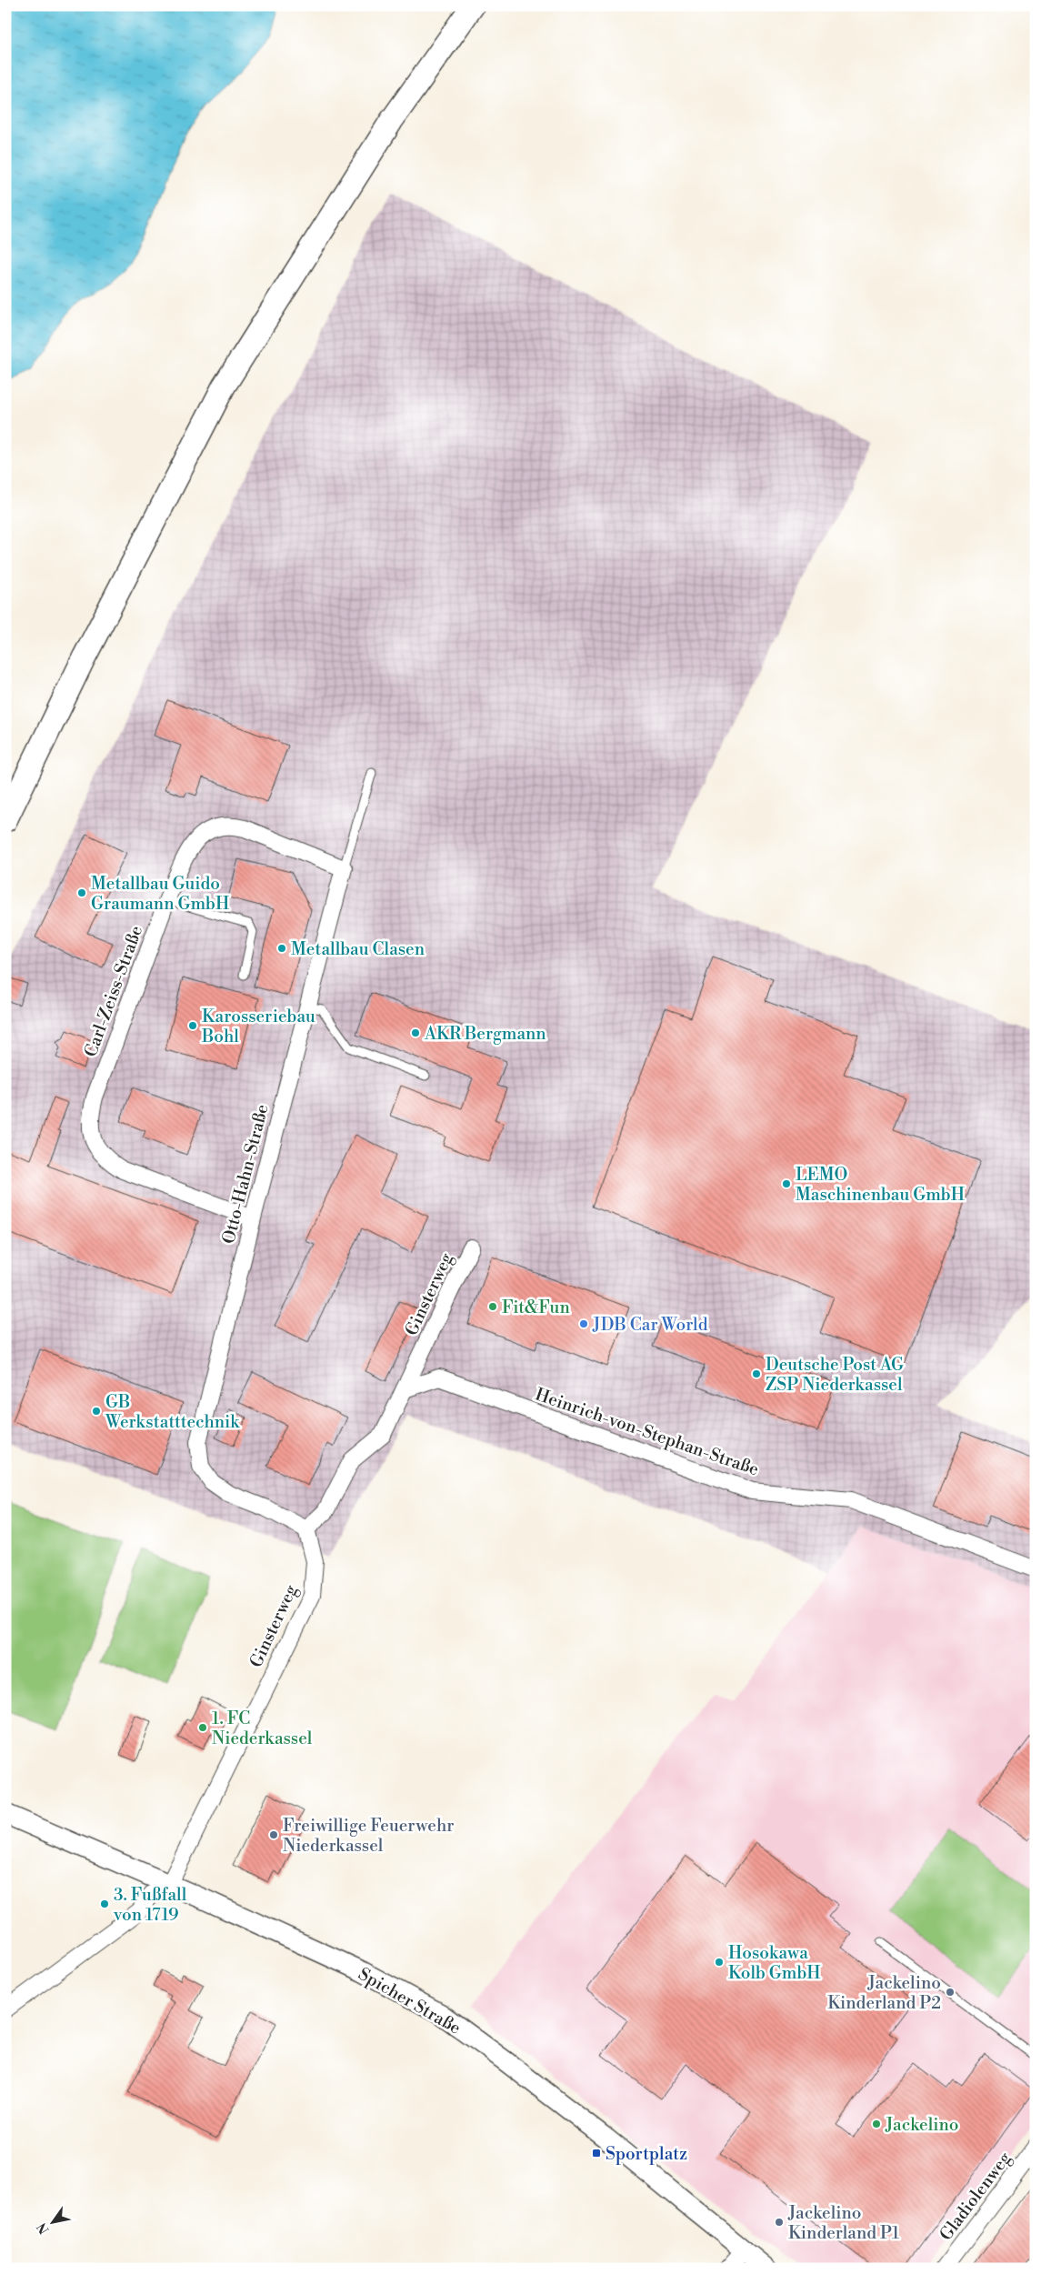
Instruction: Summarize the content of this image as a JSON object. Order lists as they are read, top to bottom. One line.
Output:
{"streets":{"street":["Carl-Zeiss-Straße","Otto-Hahn-Straße","Ginsterweg","Heinrich-von-Stephan-Straße","Spicher Straße","Gladiolenweg"]},"crossings":[["Carl-Zeiss-Straße","Otto-Hahn-Straße"],["Otto-Hahn-Straße","Ginsterweg"],["Ginsterweg","Heinrich-von-Stephan-Straße"],["Ginsterweg","Spicher Straße"]],"places":{"other":["Metallbau Guido Graumann GmbH","Metallbau Clasen","Karosseriebau Bohl","AKR Bergmann","LEMO Maschinenbau GmbH","Fit&Fun","JDB Car World","Deutsche Post AG ZSP Niederkassel","GB Werkstatttechnik","1. FC Niederkassel","Freiwillige Feuerwehr Niederkassel","3. Fußfall von 1719","Hosokawa Kolb GmbH","Jackelino Kinderland P2","Jackelino","Jackelino Kinderland P1"],"transit":["Sportplatz"]},"north":"bottom left"}
